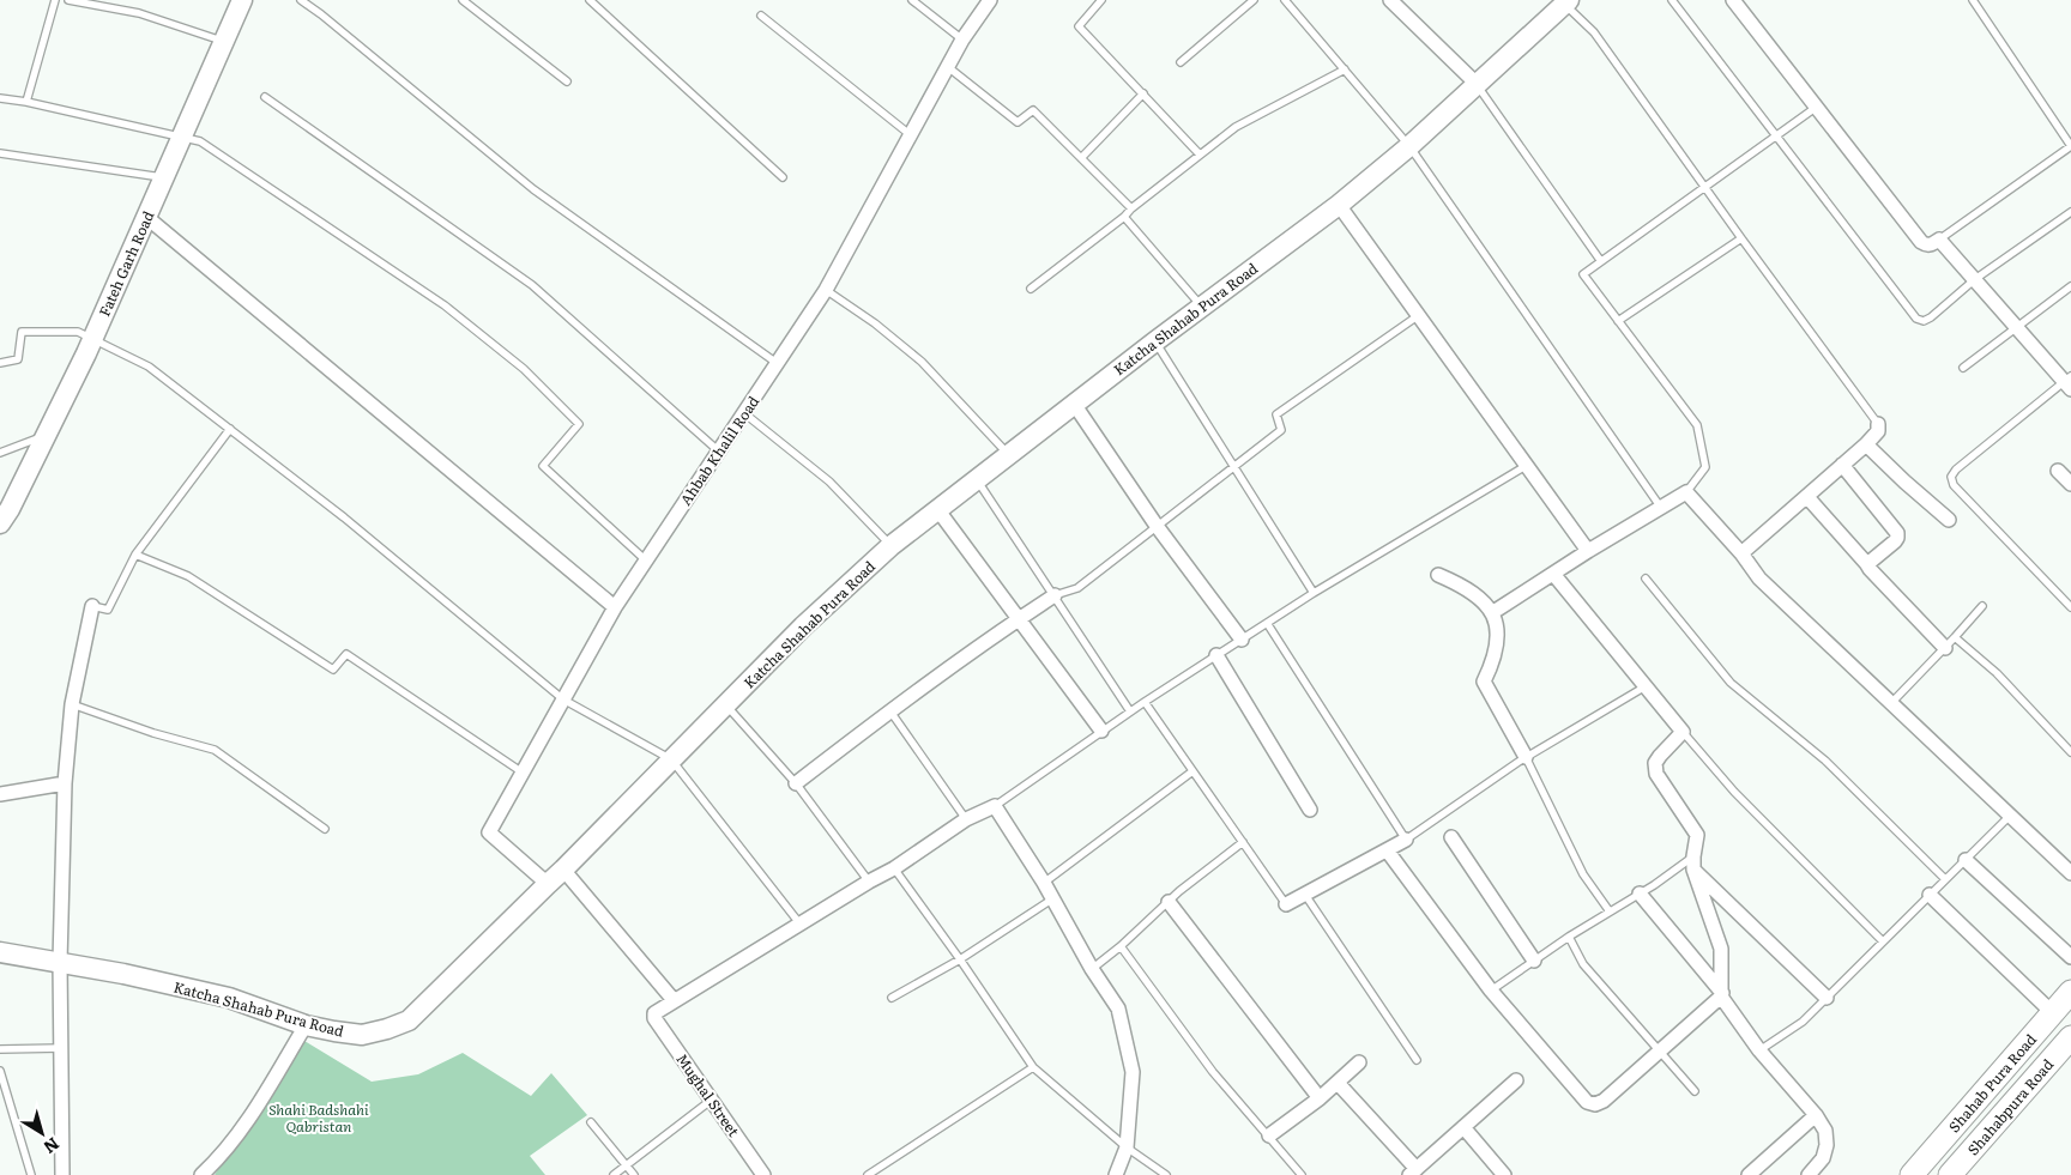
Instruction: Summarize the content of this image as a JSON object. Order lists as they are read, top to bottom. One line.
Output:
{"streets":{"main road":["Shahab Pura Road","Shahabpura Road"],"street":["Fateh Garh Road","Katcha Shahab Pura Road","Ahbab Khalil Road","Mughal Street"]},"crossings":[["Katcha Shahab Pura Road","Ahbab Khalil Road"]],"parks":["Shahi Badshahi Qabristan"],"north":"bottom right"}
